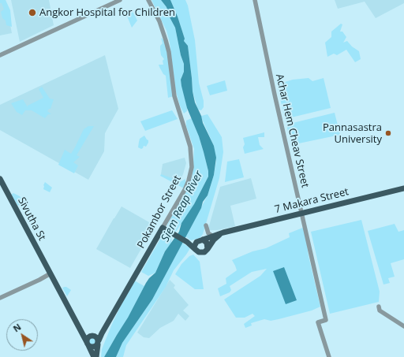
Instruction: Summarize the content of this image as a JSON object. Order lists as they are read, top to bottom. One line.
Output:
{"streets":{"main road":["7 Makara Street","Pokambor Street"],"street":["Achar Hem Cheav Street"]},"crossings":[["Achar Hem Cheav Street","7 Makara Street"]],"water":["Siem Reap River"],"places":["Angkor Hospital for Children","Pannasastra University"],"north":"top left"}
